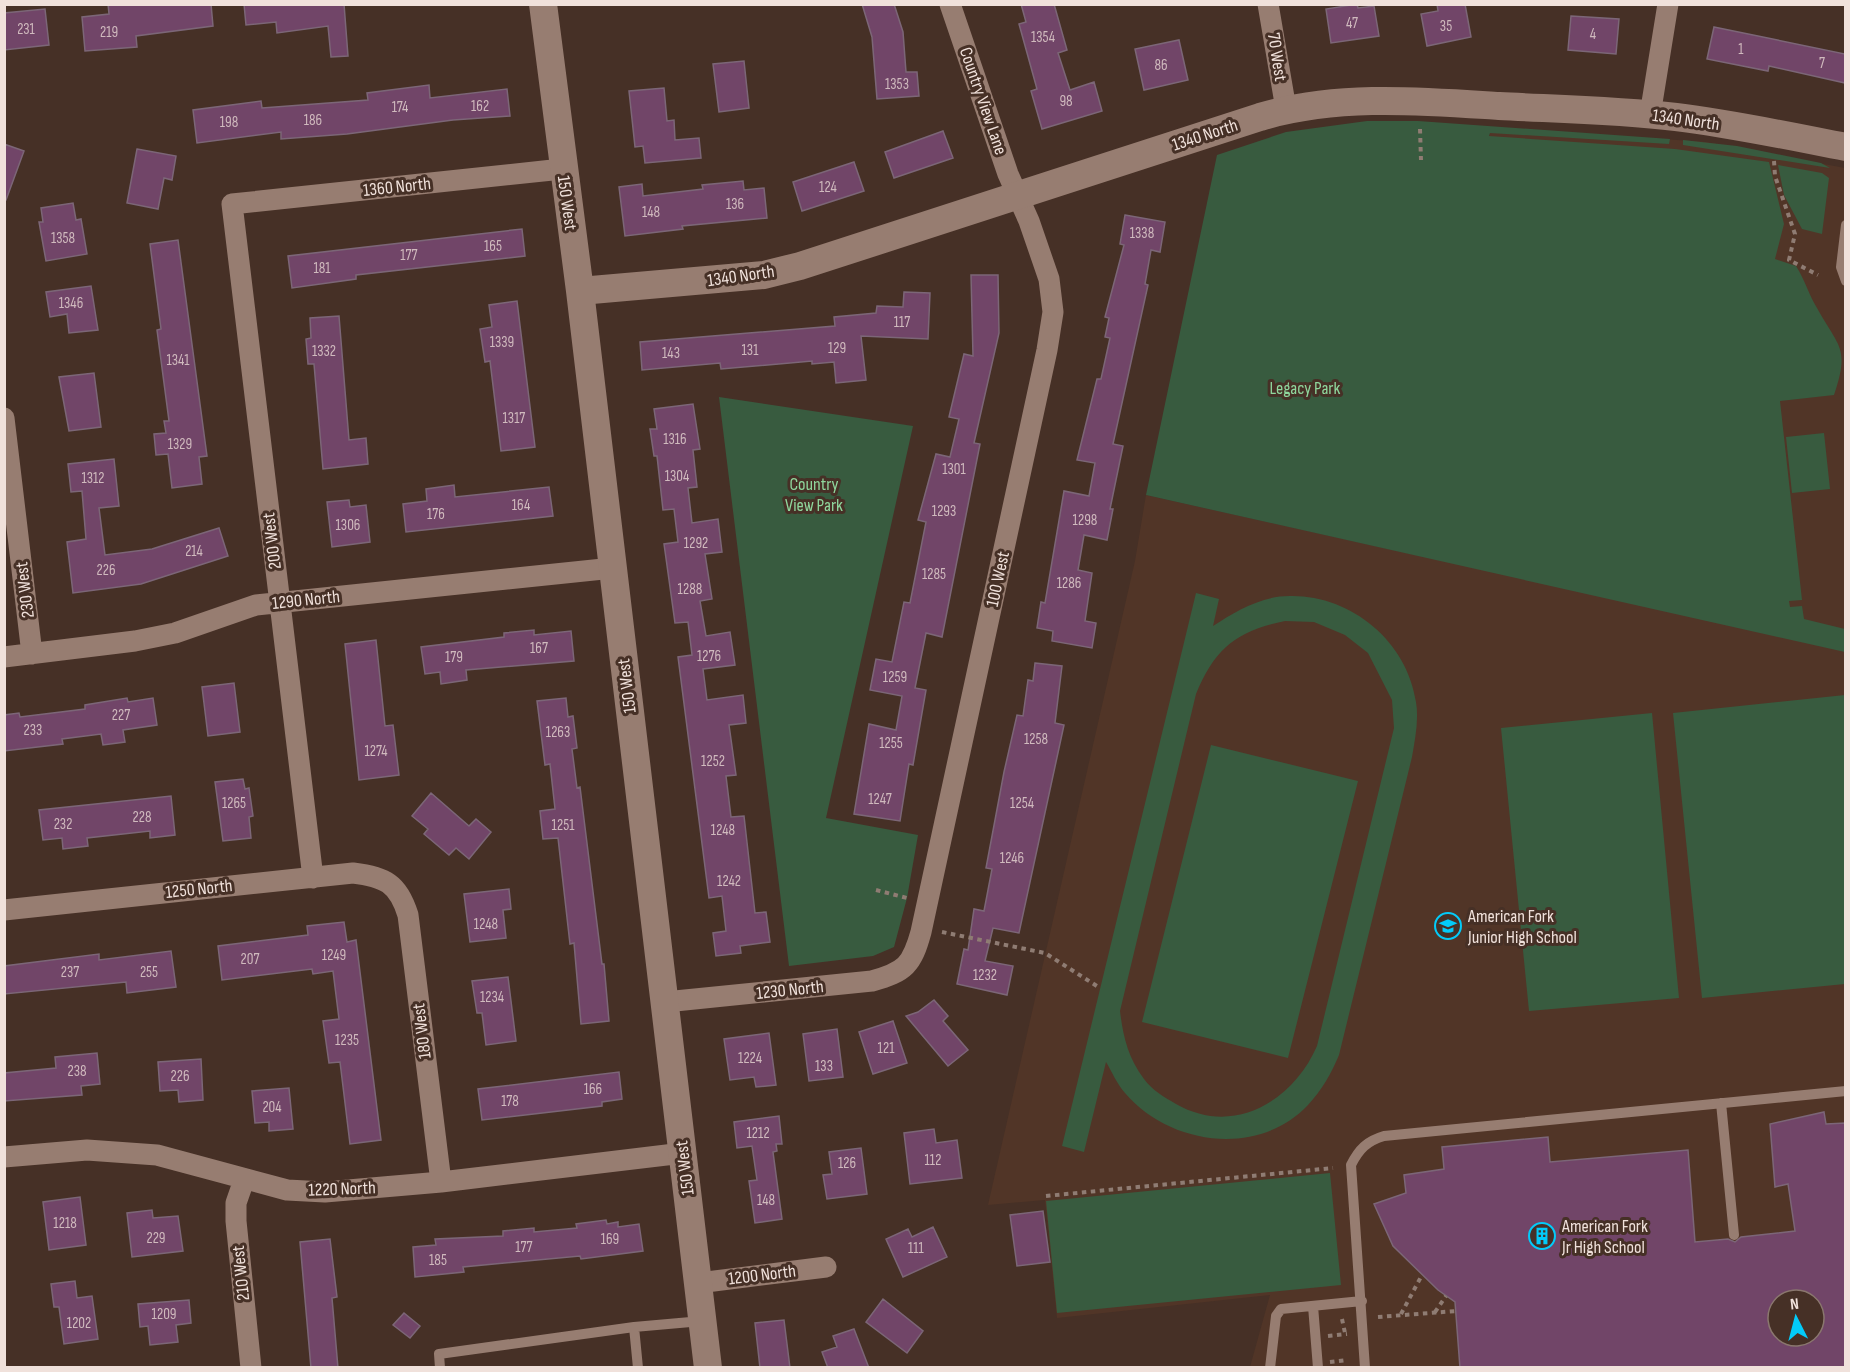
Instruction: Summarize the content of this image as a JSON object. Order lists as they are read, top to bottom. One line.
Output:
{"streets":{"street":["70 West","Country View Lane","1340 North","1360 North","150 West","200 West","100 West","230 West","1290 North","1250 North","1230 North","180 West","1220 North","210 West","1200 North"]},"crossings":[["70 West","1340 North"],["Country View Lane","1340 North"],["Country View Lane","100 West"],["1340 North","150 West"],["1340 North","100 West"],["1360 North","150 West"],["1360 North","200 West"],["150 West","1290 North"],["150 West","1230 North"],["150 West","1220 North"],["150 West","1200 North"],["200 West","1290 North"],["200 West","1250 North"],["100 West","1230 North"],["230 West","1290 North"],["1250 North","180 West"],["180 West","1220 North"],["1220 North","210 West"]],"parks":["Legacy Park","Country View Park"],"places":{"school or university":["American Fork Junior High School"],"building":["American Fork Jr High School"]},"house_numbers":["47","35","231","219","4","1354","1","7","86","1353","98","162","174","186","198","124","136","148","1338","1358","165","177","181","1346","117","1339","129","131","1332","143","1341","1317","1316","1329","1301","1304","1312","164","1293","176","1298","1306","1292","214","226","1285","1286","1288","167","1276","179","1259","227","233","1263","1258","1255","1274","1252","1247","1265","1254","228","232","1251","1248","1246","1242","1248","1249","207","237","255","1232","1234","1235","121","1224","133","238","226","166","178","204","1212","112","126","148","1218","229","169","177","111","185","1209","1202"],"north":"top"}
